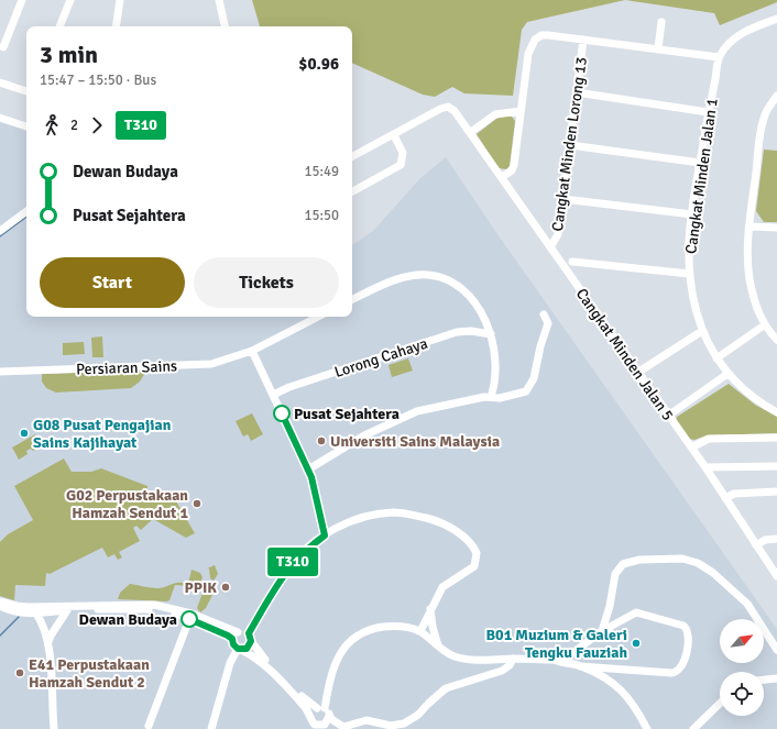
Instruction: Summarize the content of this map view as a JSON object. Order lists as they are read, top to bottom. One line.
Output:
{"streets":{"street":["Cangkat Minden Lorong 13","Cangkat Minden Jalan 1","Cangkat Minden Jalan 5","Lorong Cahaya","Persiaran Sains"]},"crossings":[["Cangkat Minden Lorong 13","Cangkat Minden Jalan 5"]],"places":["Pusat Sejahtera","G08 Pusat Pengajian Sains Kajihayat","Universiti Sains Malaysia","G02 Perpustakaan Hamzah Sendut 1","PPIK","Dewan Budaya","B01 Muzium & Galeri Tengku Fauziah","E41 Perpustakaan Hamzah Sendut 2"],"lines":["bus line T310"],"north":"top right","page":{"on_map":"T310","heading":["3 min","15:47 – 15:50 · Bus","$0.96"],"legs":["2","T310"],"list":[{"name":"Dewan Budaya","value":"15:49"},{"name":"Pusat Sejahtera","value":"15:50"}],"buttons":["Start","Tickets"]}}
